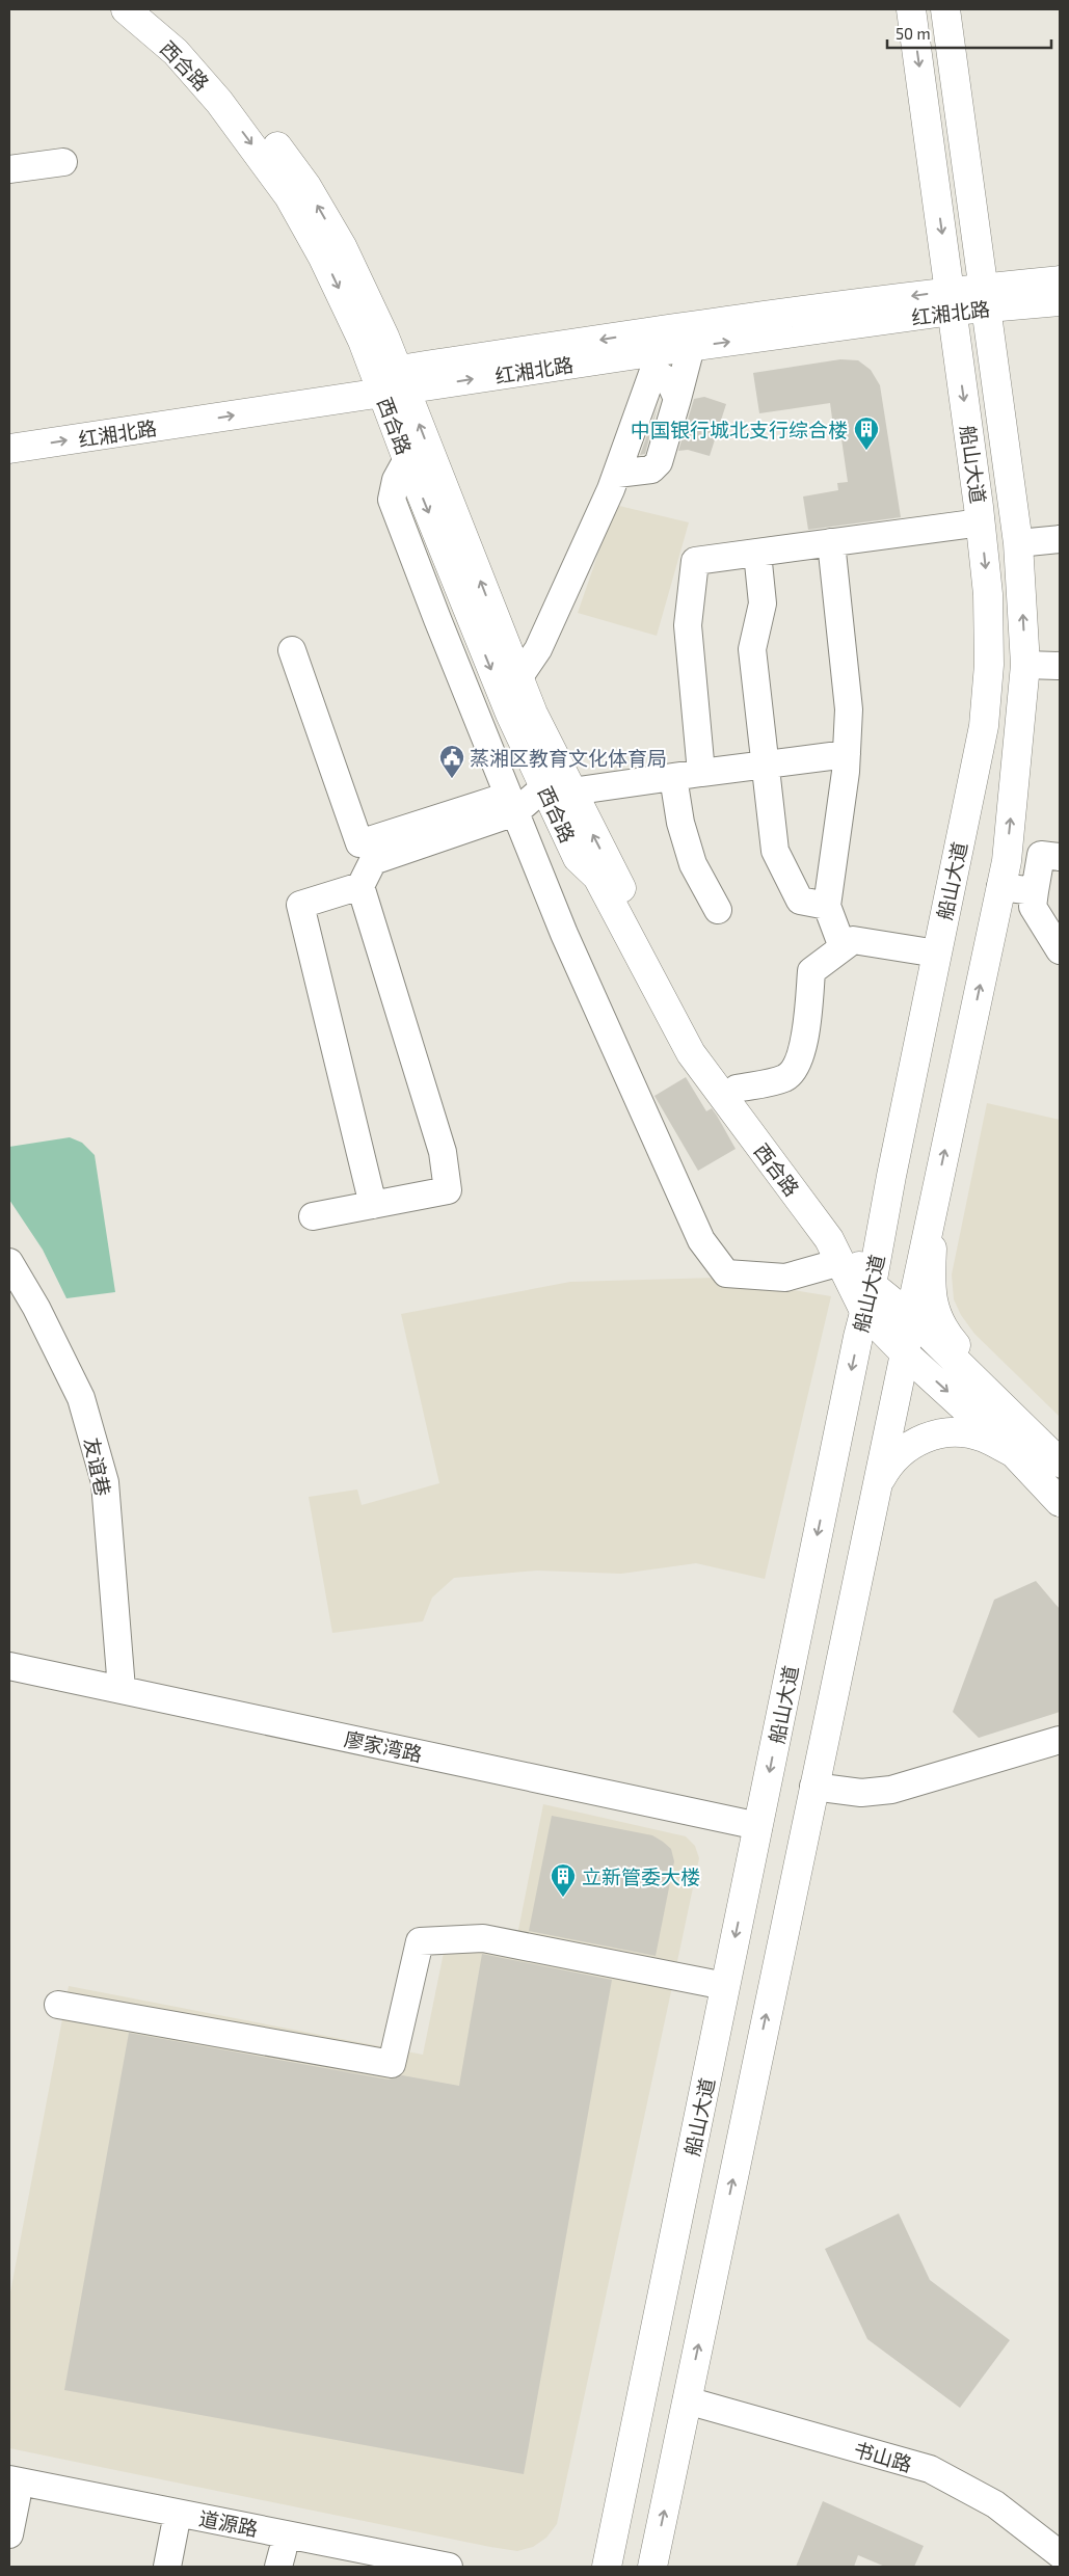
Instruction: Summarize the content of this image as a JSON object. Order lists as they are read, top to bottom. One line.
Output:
{"streets":{"main road":["西合路","红湘北路","船山大道"],"street":["友谊巷","廖家湾路","书山路","道源路"]},"crossings":[["西合路","红湘北路"],["西合路","船山大道"],["红湘北路","船山大道"],["船山大道","廖家湾路"],["船山大道","书山路"],["友谊巷","廖家湾路"]],"places":{"building":["中国银行城北支行综合楼","立新管委大楼"],"public building":["蒸湘区教育文化体育局"]},"scale_bar":"50 m"}
